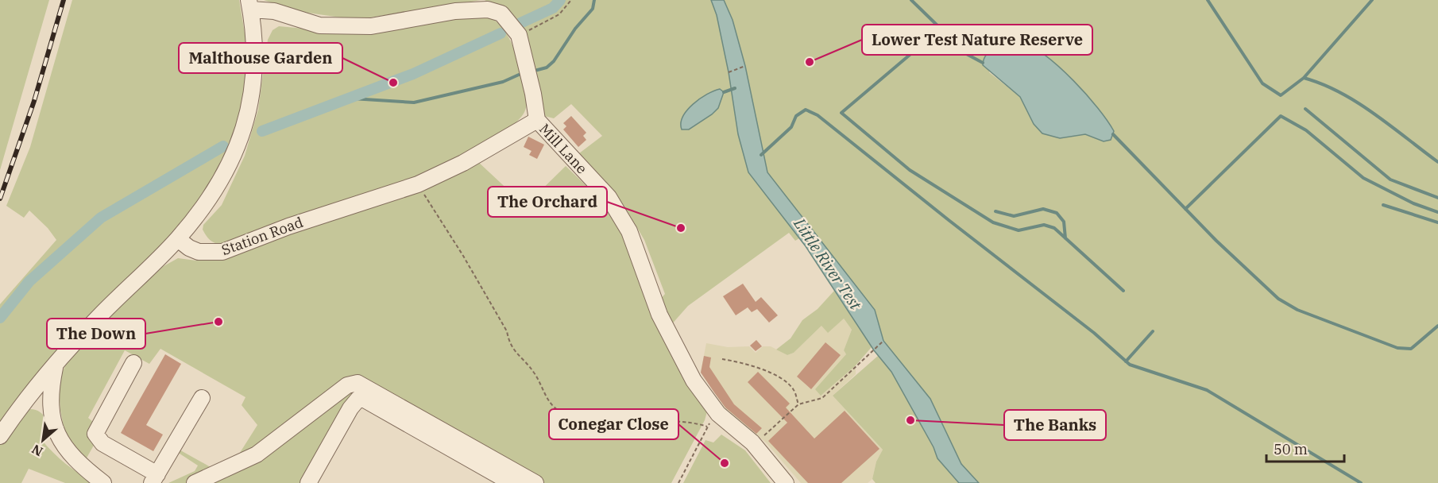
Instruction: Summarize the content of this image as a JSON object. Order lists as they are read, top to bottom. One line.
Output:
{"streets":{"street":["Mill Lane","Station Road"]},"crossings":[["Mill Lane","Station Road"]],"water":["Little River Test"],"places":["Lower Test Nature Reserve","Malthouse Garden","The Orchard","The Down","The Banks","Conegar Close"],"scale_bar":"50 m","north":"bottom left"}
